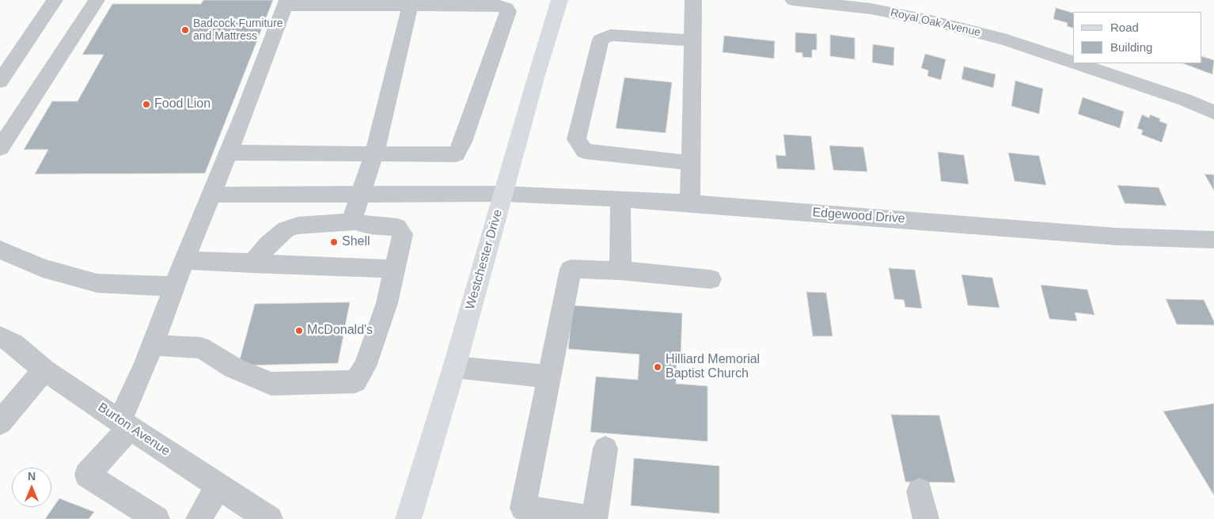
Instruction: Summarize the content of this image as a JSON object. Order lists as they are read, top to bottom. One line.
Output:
{"streets":{"main road":["Westchester Drive"],"street":["Royal Oak Avenue","Edgewood Drive","Burton Avenue"]},"crossings":[["Edgewood Drive","Westchester Drive"]],"places":["Badcock Furniture and Mattress","Food Lion","Shell","McDonald's","Hilliard Memorial Baptist Church"],"legend":["Road","Building"],"north":"top"}
